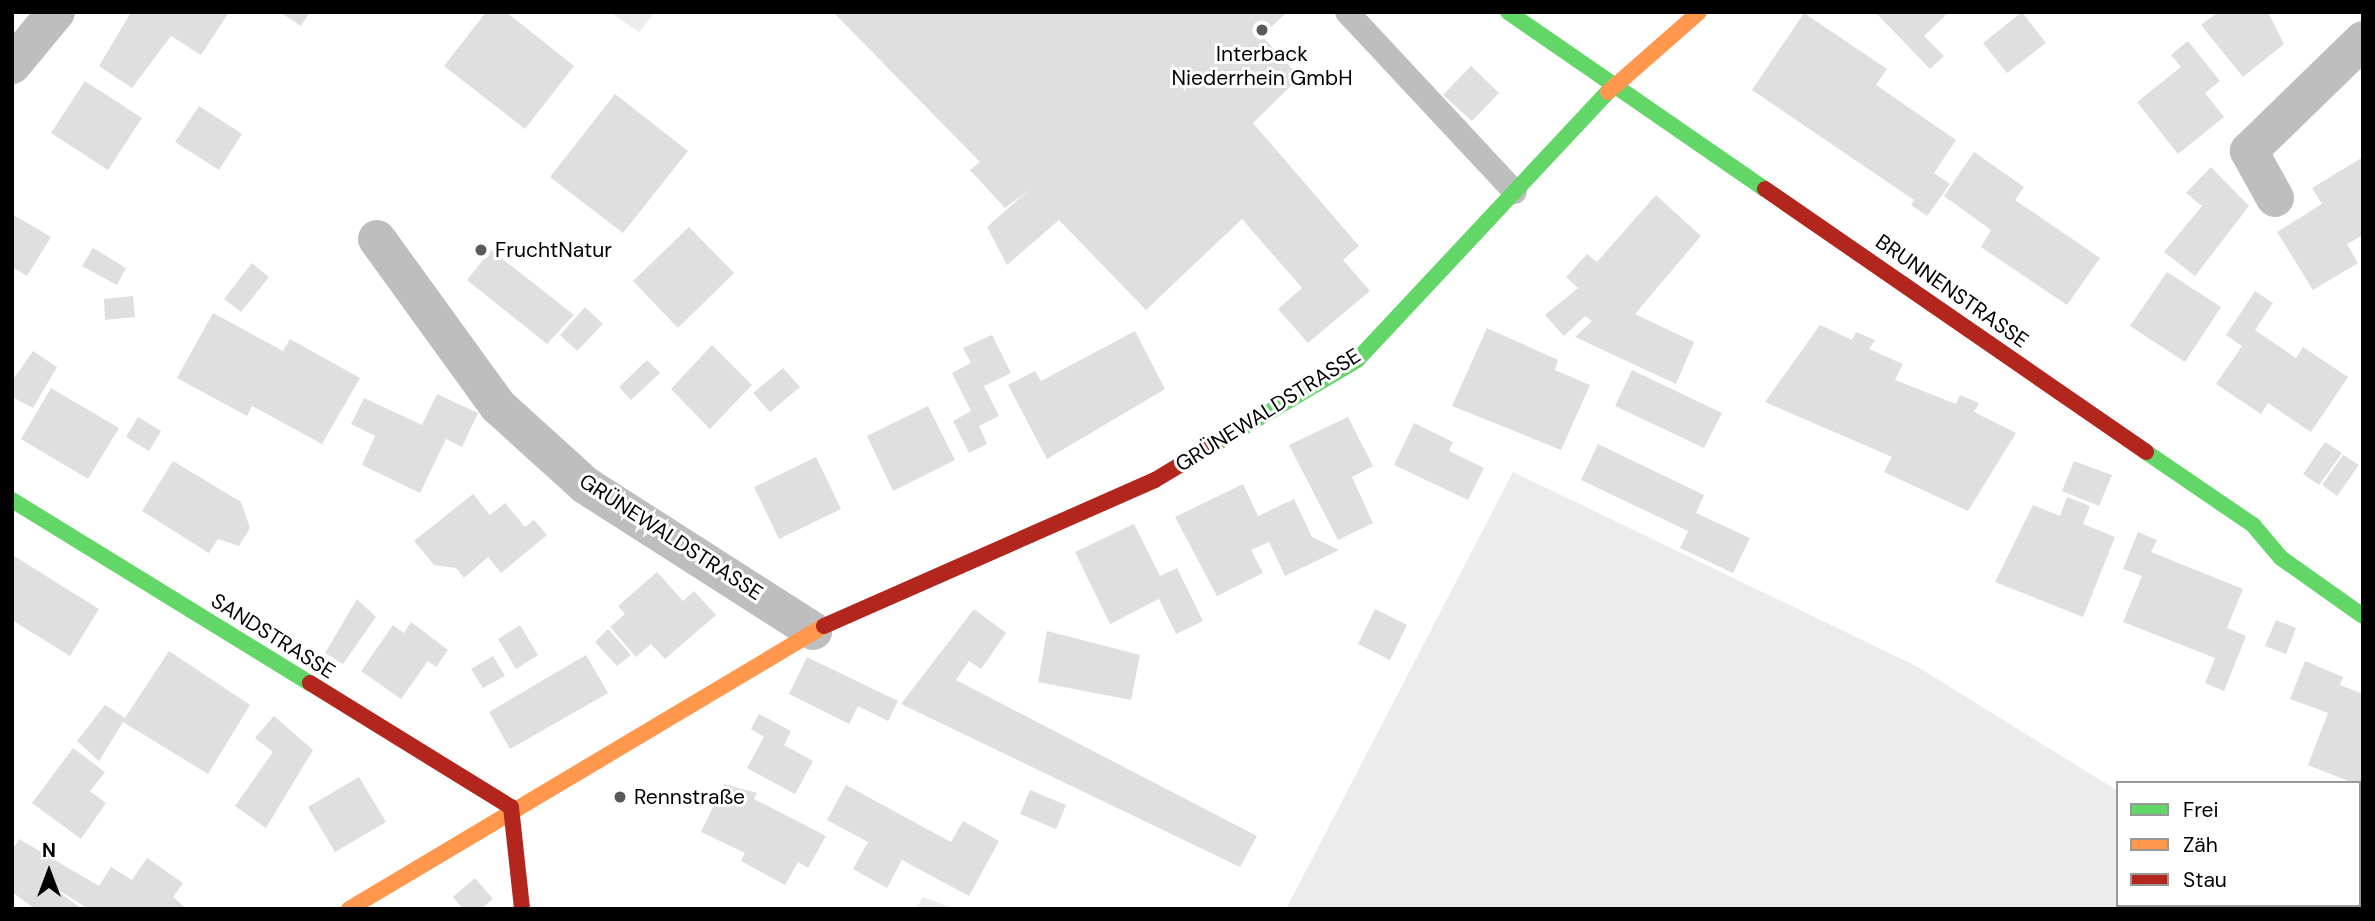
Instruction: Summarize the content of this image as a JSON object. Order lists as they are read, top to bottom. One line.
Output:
{"streets":{"street":["BRUNNENSTRASSE","GRÜNEWALDSTRASSE","SANDSTRASSE"]},"crossings":[["BRUNNENSTRASSE","GRÜNEWALDSTRASSE"],["GRÜNEWALDSTRASSE","SANDSTRASSE"]],"places":["Interback Niederrhein GmbH","FruchtNatur","Rennstraße"],"legend":["Frei","Zäh","Stau"],"north":"top"}
